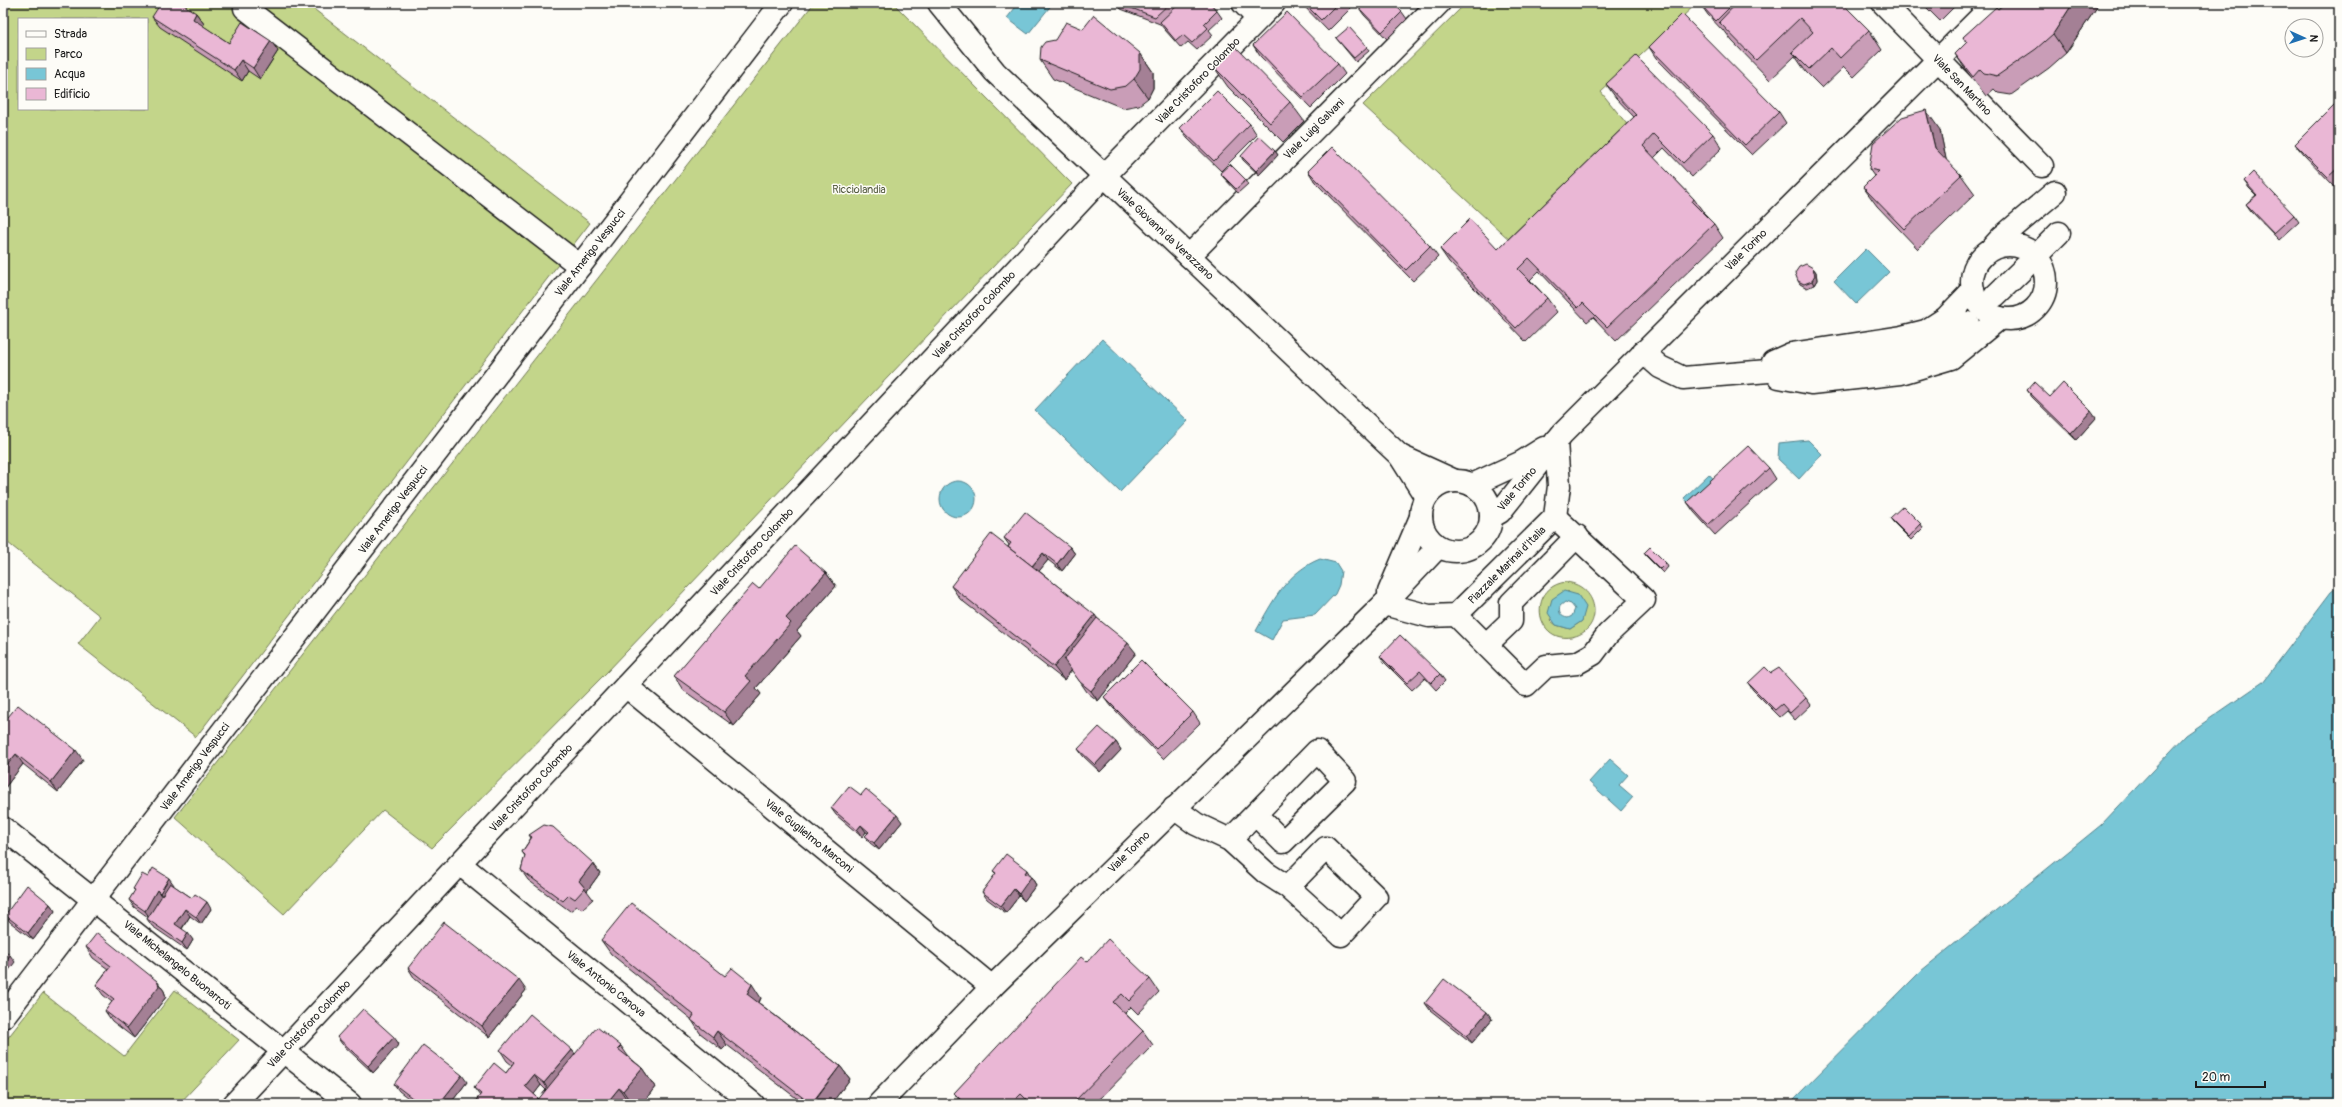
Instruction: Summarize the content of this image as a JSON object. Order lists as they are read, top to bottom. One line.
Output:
{"streets":{"street":["Viale Cristoforo Colombo","Viale San Martino","Viale Luigi Galvani","Viale Giovanni da Verazzano","Viale Torino","Viale Amerigo Vespucci","Piazzale Marinai d'Italia","Viale Guglielmo Marconi","Viale Michelangelo Buonarroti","Viale Antonio Canova"]},"crossings":[["Viale Cristoforo Colombo","Viale Giovanni da Verazzano"],["Viale Cristoforo Colombo","Viale Guglielmo Marconi"],["Viale Cristoforo Colombo","Viale Michelangelo Buonarroti"],["Viale Cristoforo Colombo","Viale Antonio Canova"],["Viale San Martino","Viale Torino"],["Viale Luigi Galvani","Viale Giovanni da Verazzano"],["Viale Giovanni da Verazzano","Viale Torino"],["Viale Torino","Piazzale Marinai d'Italia"],["Viale Torino","Viale Guglielmo Marconi"],["Viale Amerigo Vespucci","Viale Michelangelo Buonarroti"]],"parks":["Ricciolandia"],"legend":["Strada","Parco","Acqua","Edificio"],"scale_bar":"20 m","north":"right"}
